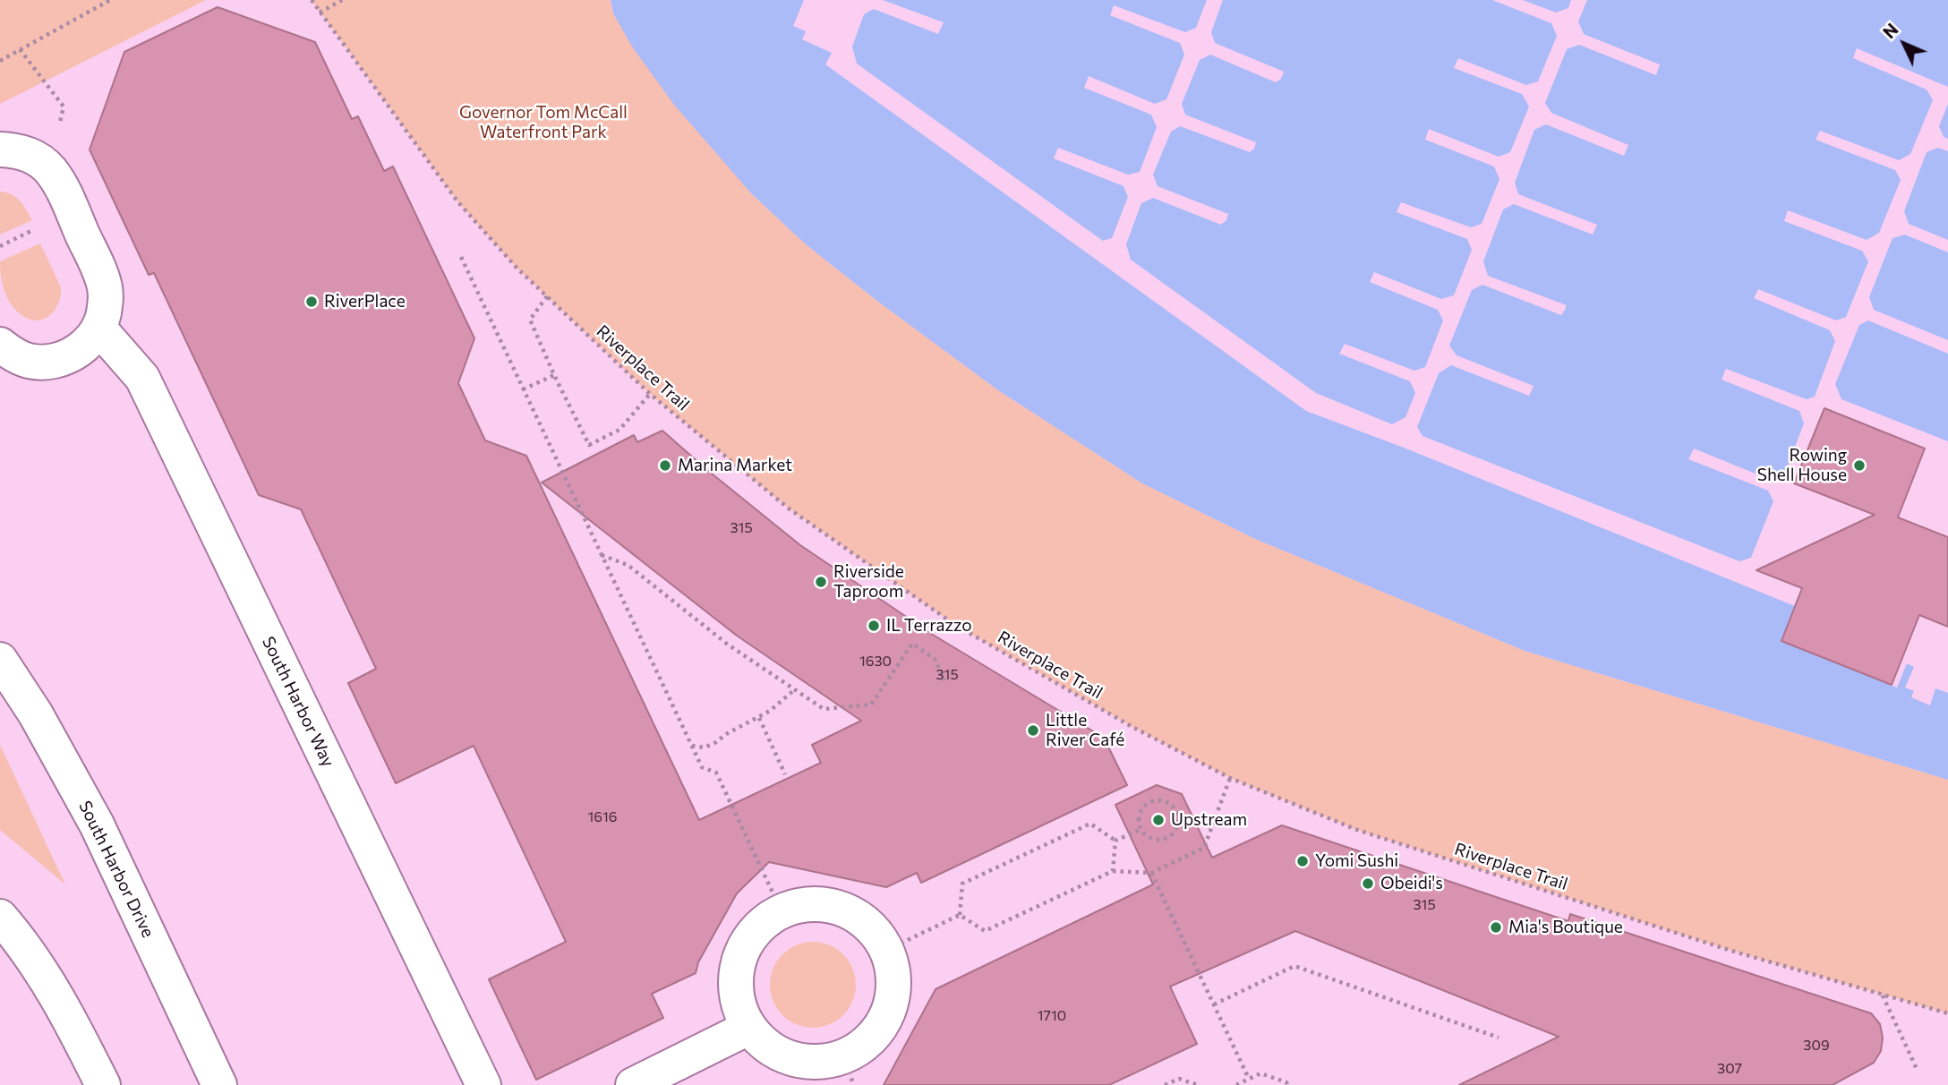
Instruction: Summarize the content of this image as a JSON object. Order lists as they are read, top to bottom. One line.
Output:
{"streets":{"street":["South Harbor Way","South Harbor Drive"],"path":["Riverplace Trail"]},"parks":["Governor Tom McCall Waterfront Park"],"places":["RiverPlace","Marina Market","Rowing Shell House","Riverside Taproom","IL Terrazzo","Little River Café","Upstream","Yomi Sushi","Obeidi's","Mia's Boutique"],"house_numbers":["315","1630","315","1616","315","1710","309","307"],"north":"top left"}
